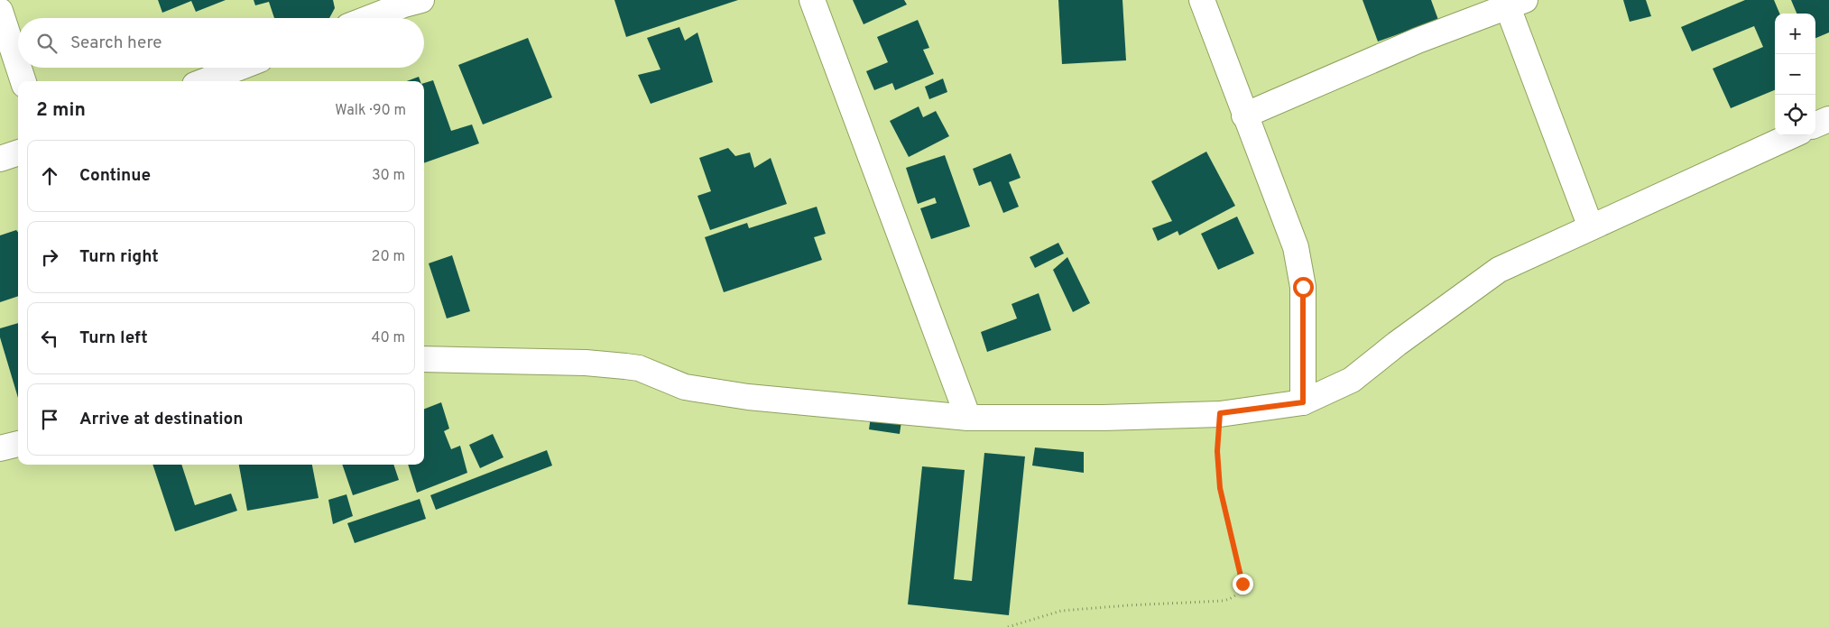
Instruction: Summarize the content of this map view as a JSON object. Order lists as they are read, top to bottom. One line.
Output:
{"page":{"map_buttons":["+","−"],"search":"Search here","heading":["2 min","Walk · 90 m"],"list":[["Continue","30 m"],["Turn right","20 m"],["Turn left","40 m"],"Arrive at destination"]}}
